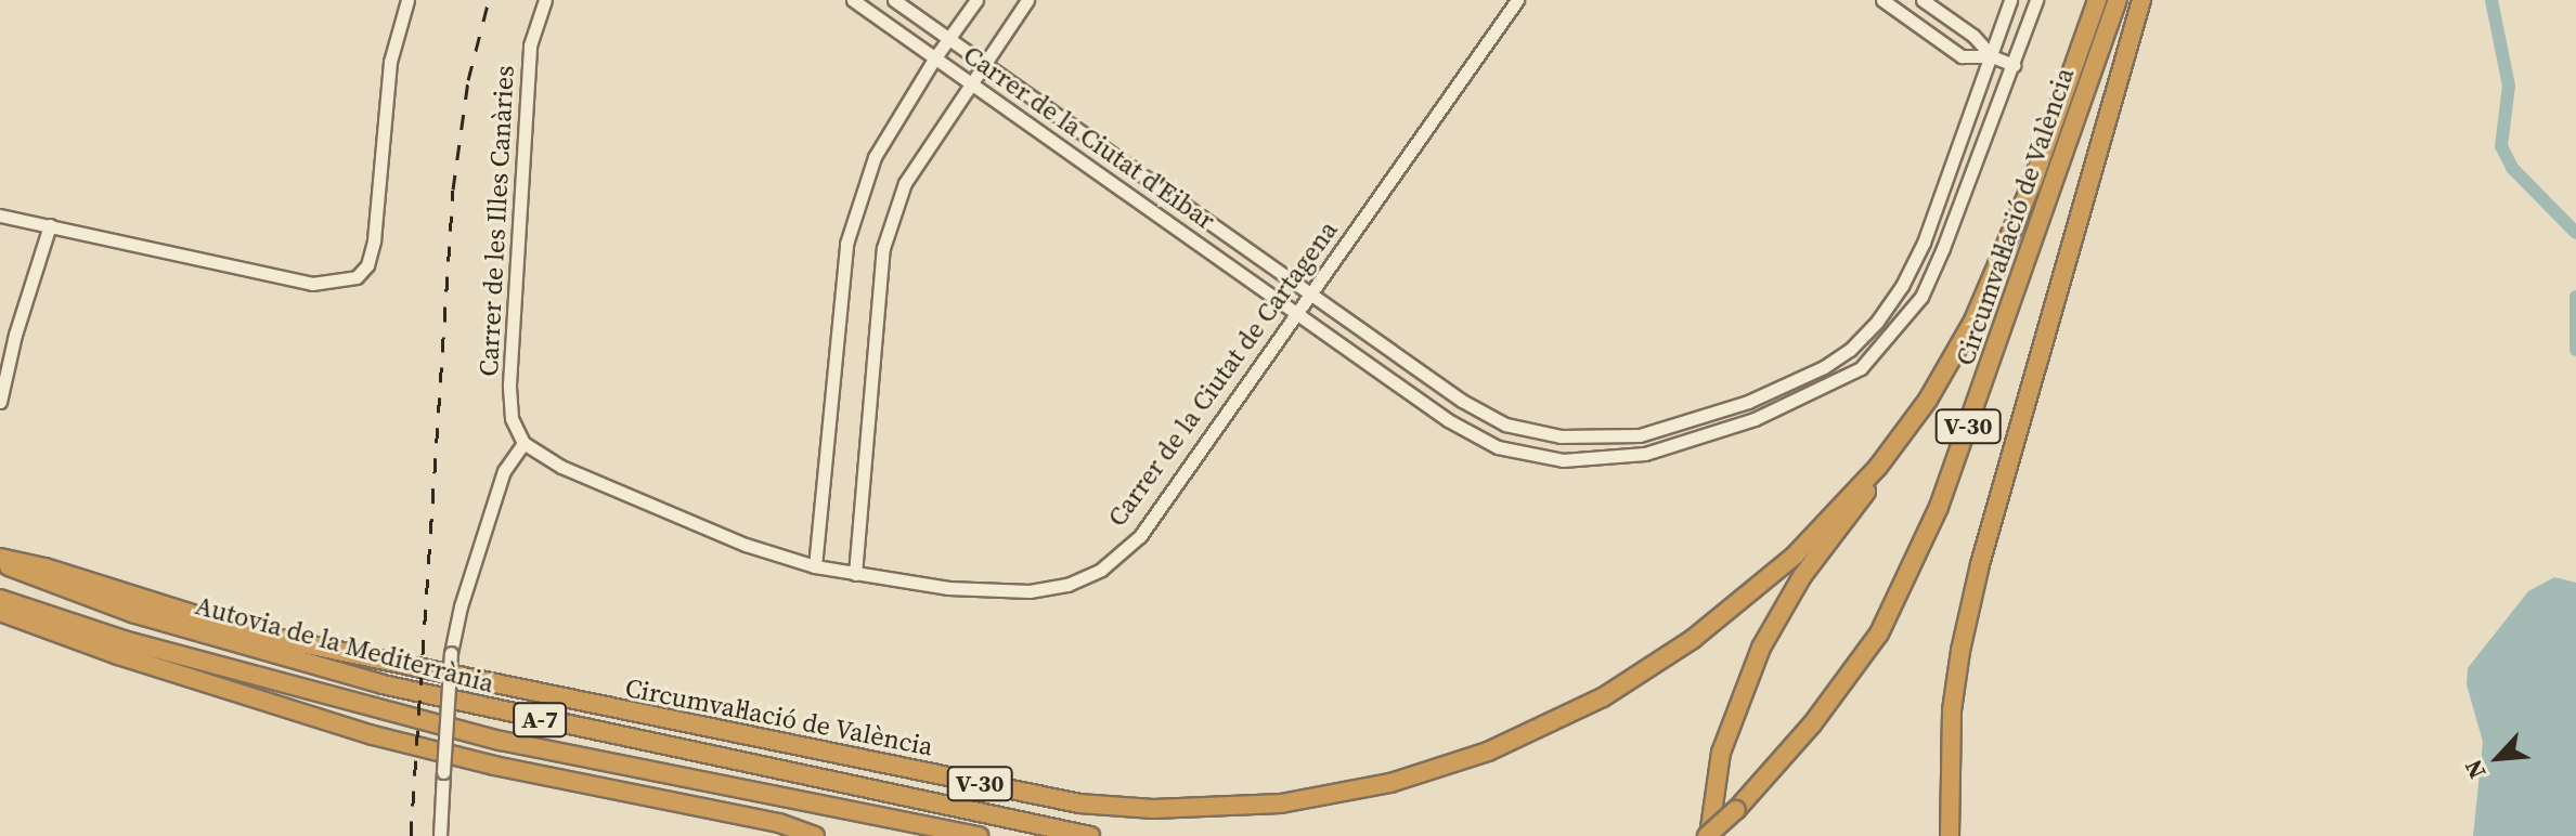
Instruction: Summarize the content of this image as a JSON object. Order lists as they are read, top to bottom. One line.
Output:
{"streets":{"highway":["Circumval·lació de València","V-30","Autovia de la Mediterrània","A-7"],"street":["Carrer de la Ciutat d'Eibar","Carrer de les Illes Canàries","Carrer de la Ciutat de Cartagena"]},"crossings":[["Carrer de la Ciutat d'Eibar","Carrer de la Ciutat de Cartagena"],["Circumval·lació de València","Autovia de la Mediterrània"],["Carrer de les Illes Canàries","Carrer de la Ciutat de Cartagena"]],"north":"bottom left"}
